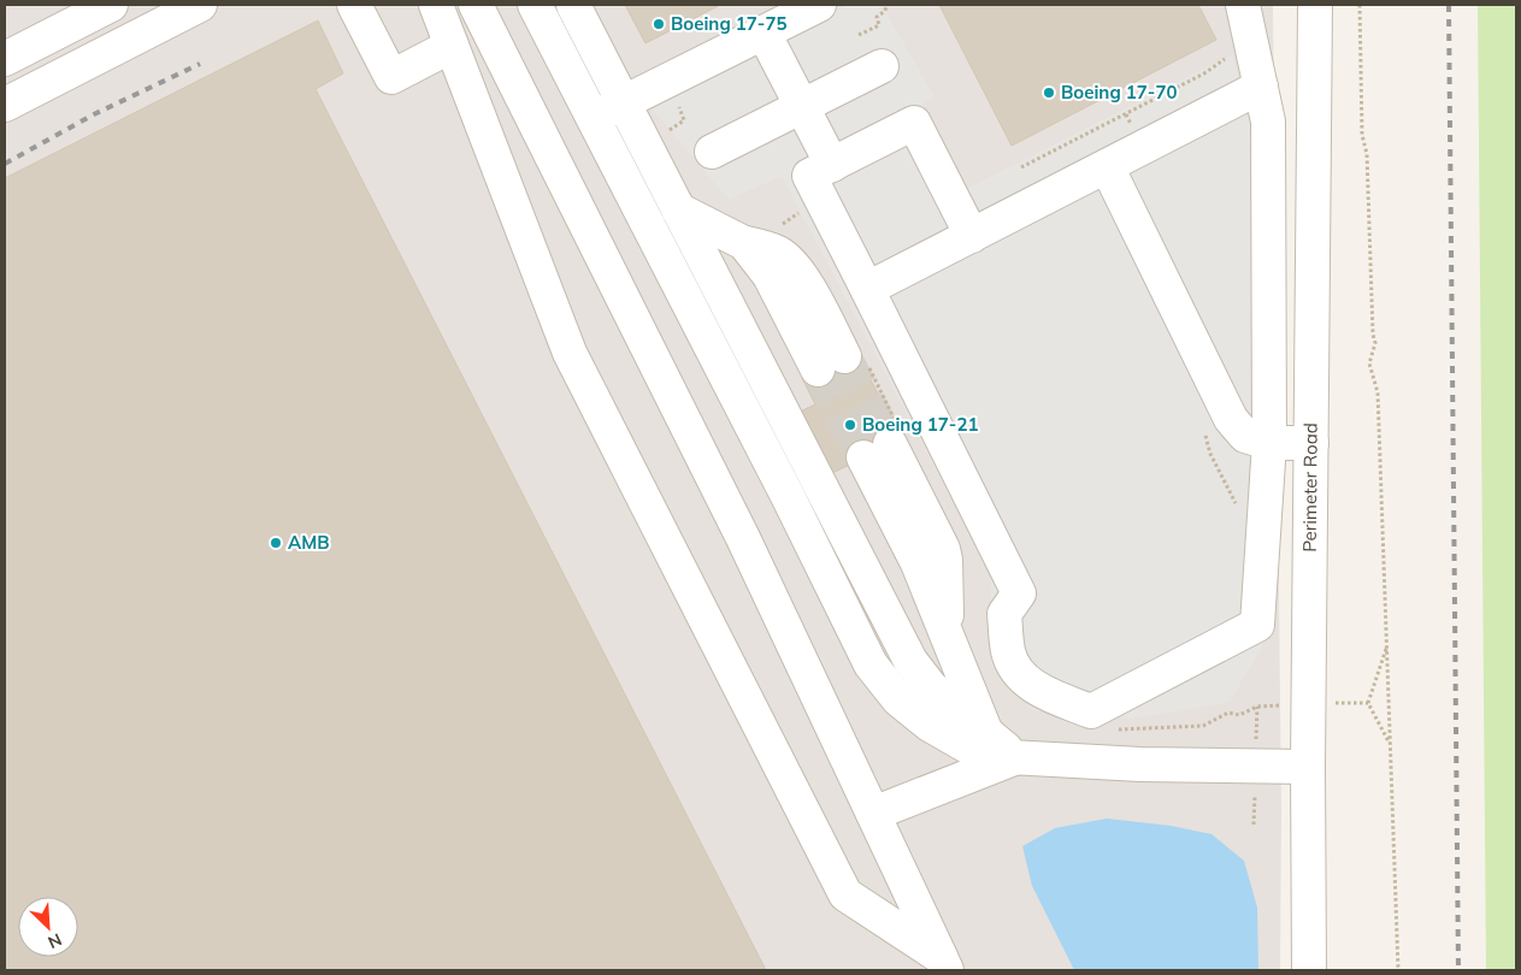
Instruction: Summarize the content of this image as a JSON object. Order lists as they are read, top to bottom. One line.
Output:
{"streets":{"street":["Perimeter Road"]},"places":["Boeing 17-75","Boeing 17-70","Boeing 17-21","AMB"],"north":"bottom right"}
